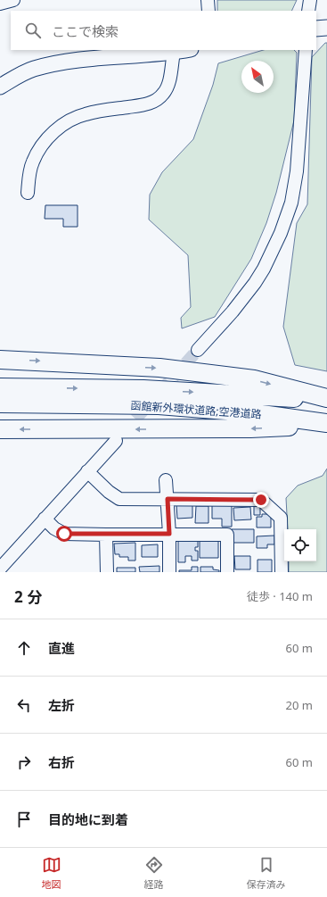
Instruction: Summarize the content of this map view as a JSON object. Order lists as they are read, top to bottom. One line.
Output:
{"streets":{"highway":["函館新外環状道路;空港道路"]},"north":"top left","page":{"search":"ここで検索","heading":["2 分","徒歩 · 140 m"],"list":[["直進","60 m"],["左折","20 m"],["右折","60 m"],"目的地に到着"],"nav":["地図","経路","保存済み"]}}
